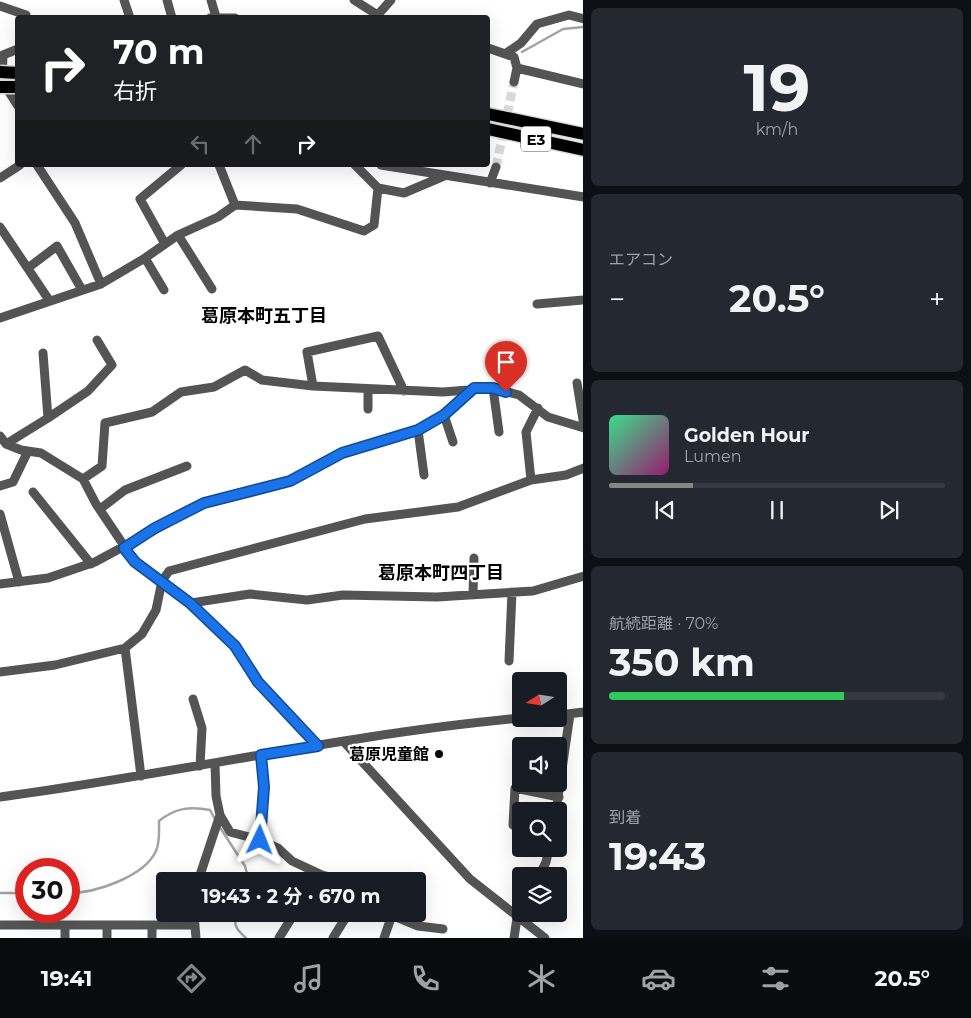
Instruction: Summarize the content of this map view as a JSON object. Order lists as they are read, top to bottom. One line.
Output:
{"streets":{"highway":["E3"]},"districts":["葛原本町五丁目","葛原本町四丁目"],"places":["葛原児童館"],"north":"left","page":{"tile":[["19","km/h"],"エアコン",["航続距離 · 70%","350 km"],["到着","19:43"]],"turn":["70 m","右折"],"heat":["−","20.5°","+"],"song":["Golden Hour","Lumen"],"limit":"30","trip":"19:43 · 2 分 · 670 m","tabs":["19:41","20.5°"]}}
